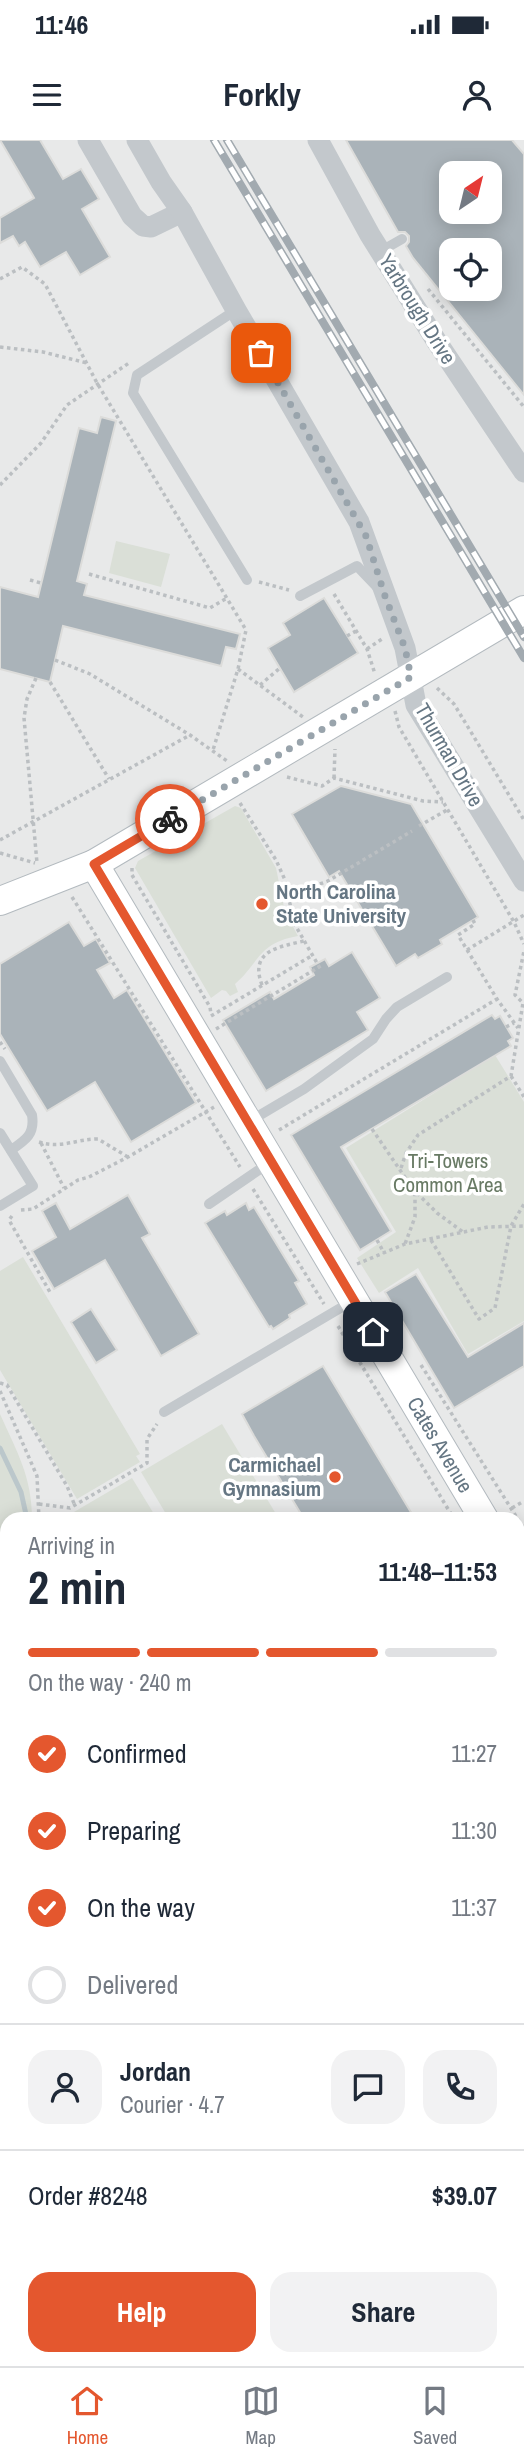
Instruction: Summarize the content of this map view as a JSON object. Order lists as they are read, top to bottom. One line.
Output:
{"streets":{"street":["Yarbrough Drive","Thurman Drive","Cates Avenue"]},"parks":["Tri-Towers Common Area"],"places":["North Carolina State University","Carmichael Gymnasium"],"north":"top right","page":{"status":"11:46","header":"Forkly","heading":["2 min","Arriving in","11:48–11:53"],"panel":["Jordan","Courier · 4.7","Order #8248","$39.07"],"bar":"On the way · 240 m","list":[["Confirmed","11:27"],["Preparing","11:30"],["On the way","11:37"],"Delivered"],"buttons":["Help","Share"],"tabs":["Home","Map","Saved"]}}
